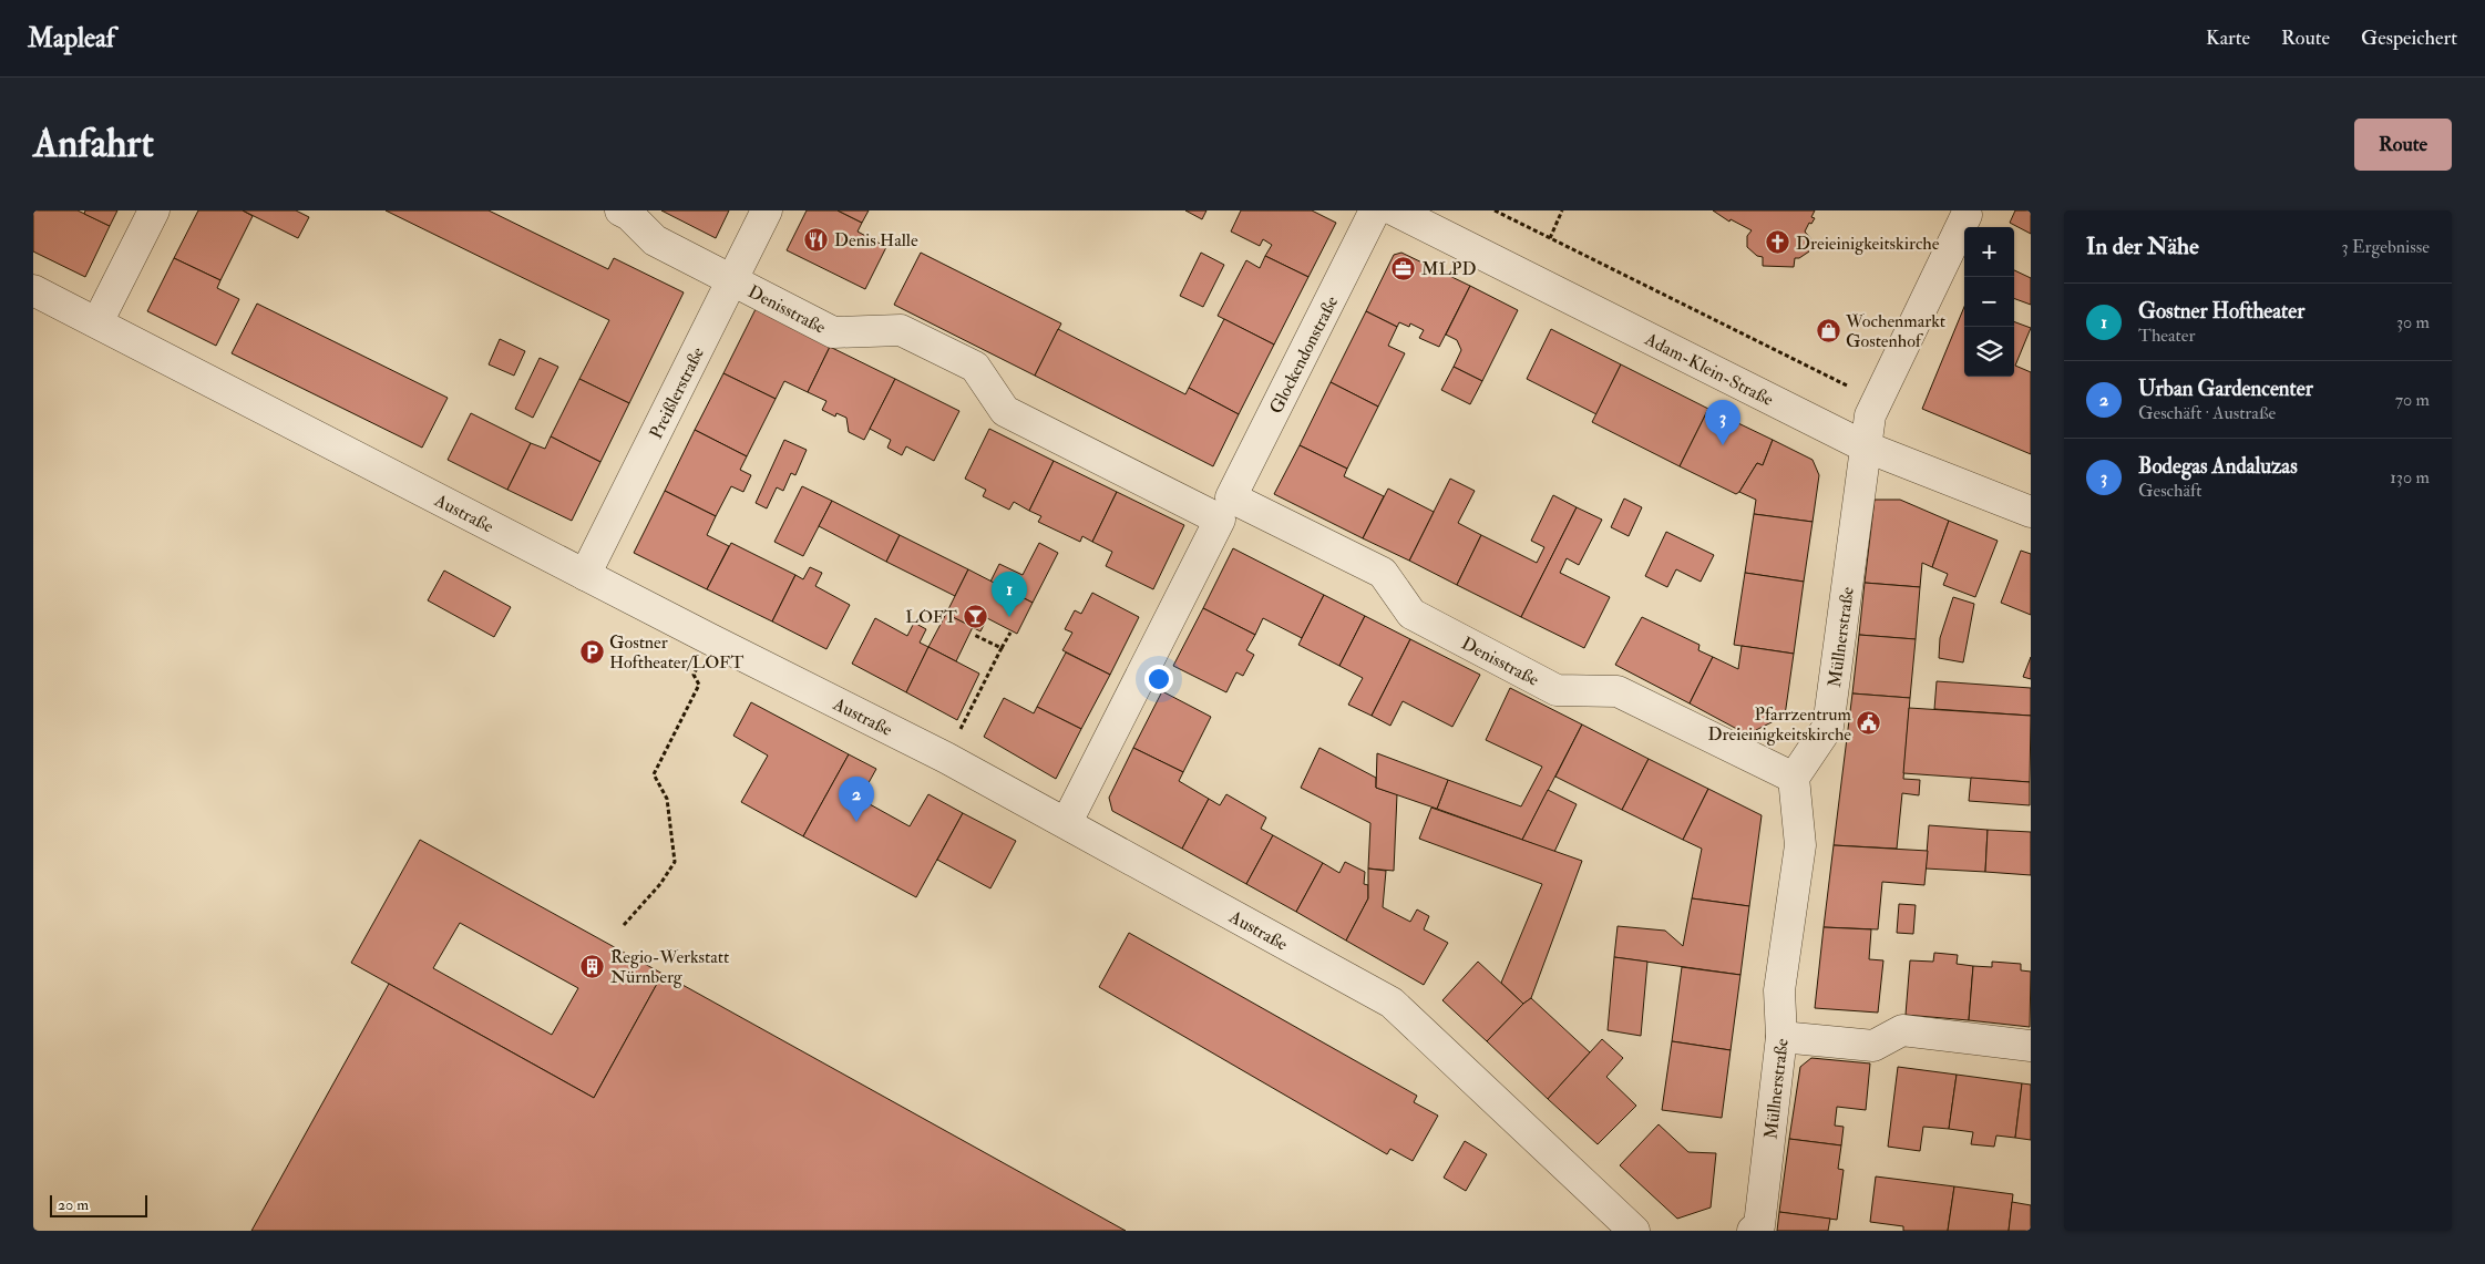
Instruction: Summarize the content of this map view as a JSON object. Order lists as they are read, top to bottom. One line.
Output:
{"streets":{"street":["Denisstraße","Glockendonstraße","Adam-Klein-Straße","Preißlerstraße","Austraße","Müllnerstraße"]},"crossings":[["Denisstraße","Glockendonstraße"],["Denisstraße","Preißlerstraße"],["Denisstraße","Müllnerstraße"],["Glockendonstraße","Austraße"],["Adam-Klein-Straße","Müllnerstraße"],["Preißlerstraße","Austraße"]],"places":{"restaurant":["Denis Halle"],"church":["Dreieinigkeitskirche"],"office":["MLPD"],"shop":["Wochenmarkt Gostenhof"],"bar":["LOFT"],"parking":["Gostner Hoftheater/LOFT"],"public building":["Pfarrzentrum Dreieinigkeitskirche"],"building":["Regio-Werkstatt Nürnberg"]},"scale_bar":"20 m","page":{"header":"Mapleaf","nav":["Karte","Route","Gespeichert"],"buttons":"Route","title":"Anfahrt","heading":["In der Nähe","3 Ergebnisse"],"map_buttons":["+","−"],"list":[{"mark":"1","name":"Gostner Hoftheater","note":"Theater","value":"30 m"},{"mark":"2","name":"Urban Gardencenter","note":"Geschäft · Austraße","value":"70 m"},{"mark":"3","name":"Bodegas Andaluzas","note":"Geschäft","value":"130 m"}],"pins":["3","1","2"],"scale":"20 m"}}
